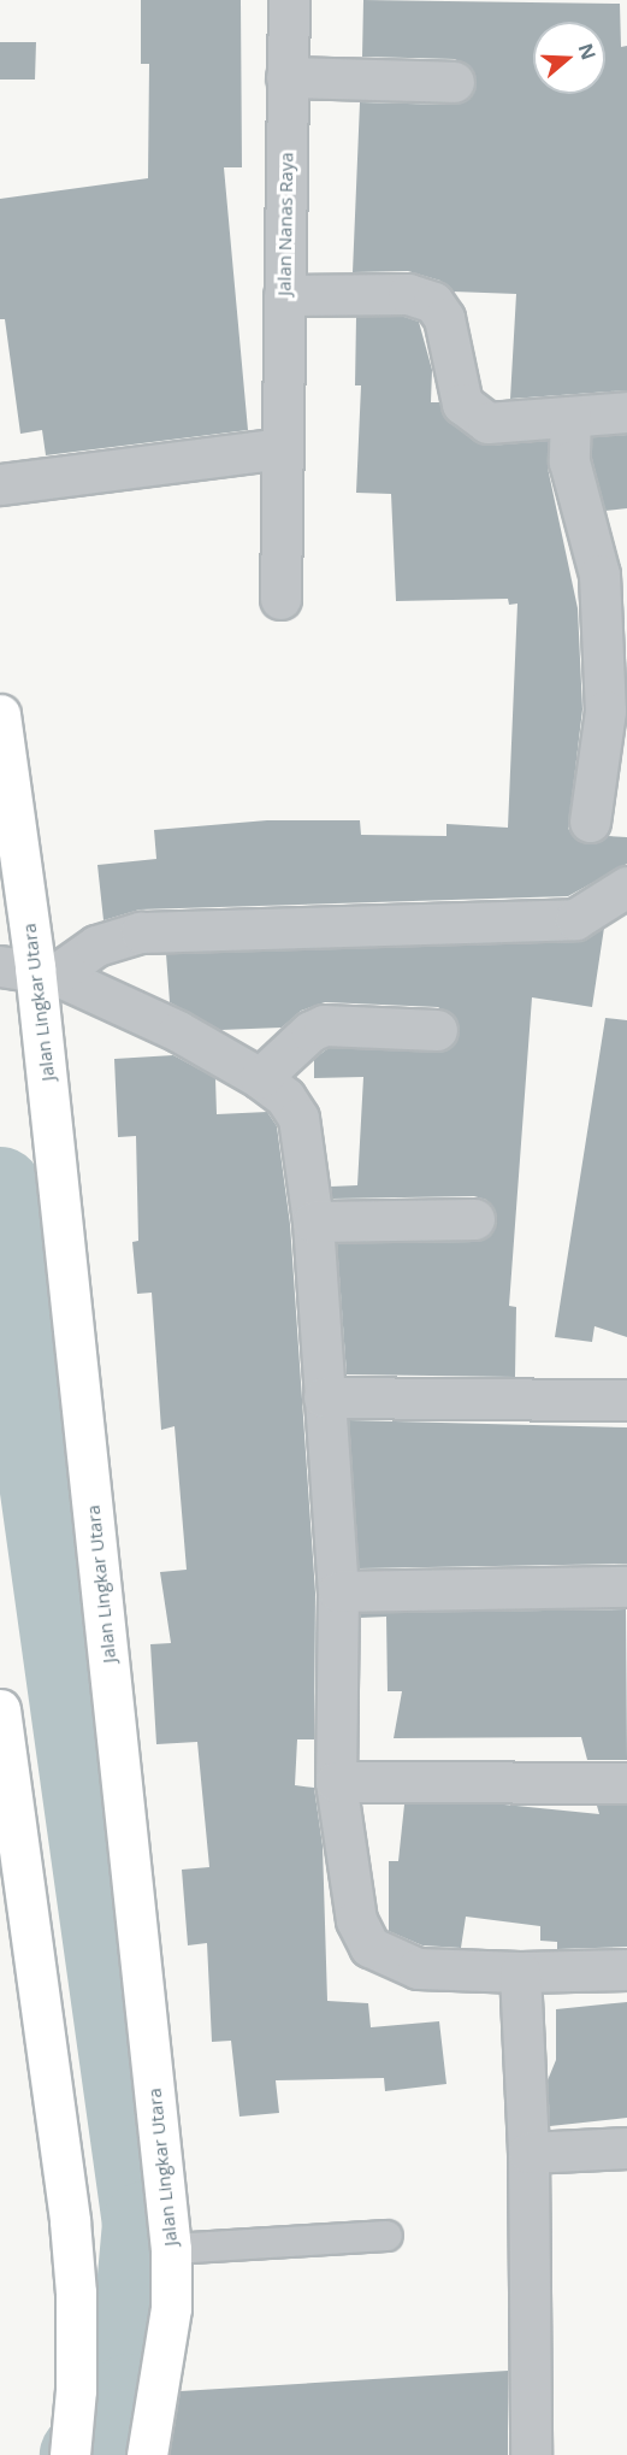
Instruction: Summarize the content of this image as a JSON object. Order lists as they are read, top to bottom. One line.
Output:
{"streets":{"main road":["Jalan Lingkar Utara"],"street":["Jalan Nanas Raya"]},"north":"right"}
